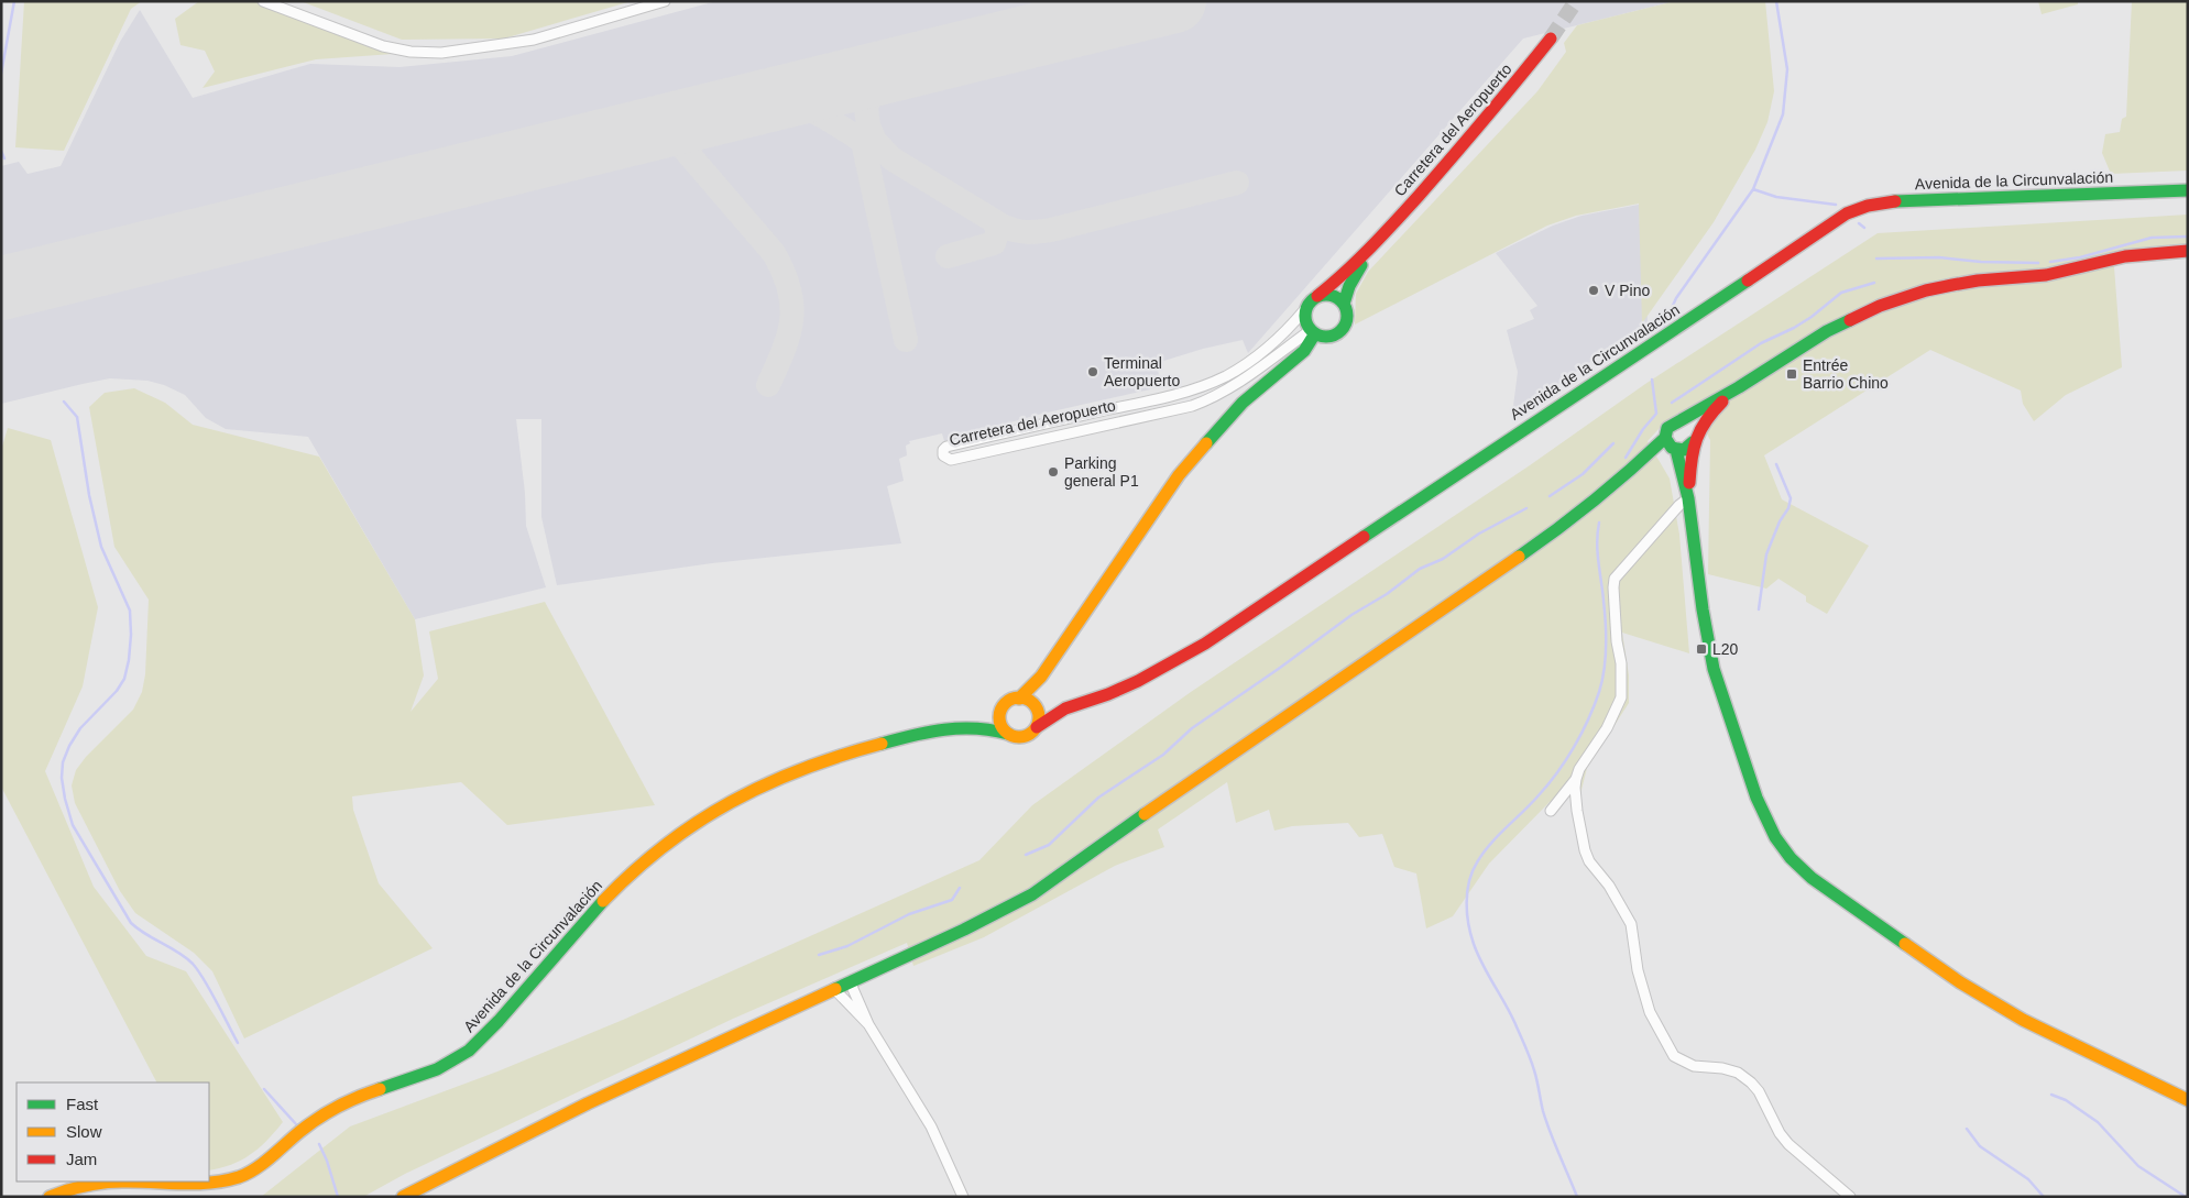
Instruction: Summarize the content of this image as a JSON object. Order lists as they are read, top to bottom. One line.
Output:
{"streets":{"main road":["Carretera del Aeropuerto","Avenida de la Circunvalación"]},"places":{"other":["V Pino","Terminal Aeropuerto","Parking general P1"],"transit":["Entrée Barrio Chino","L20"]},"legend":["Fast","Slow","Jam"]}
